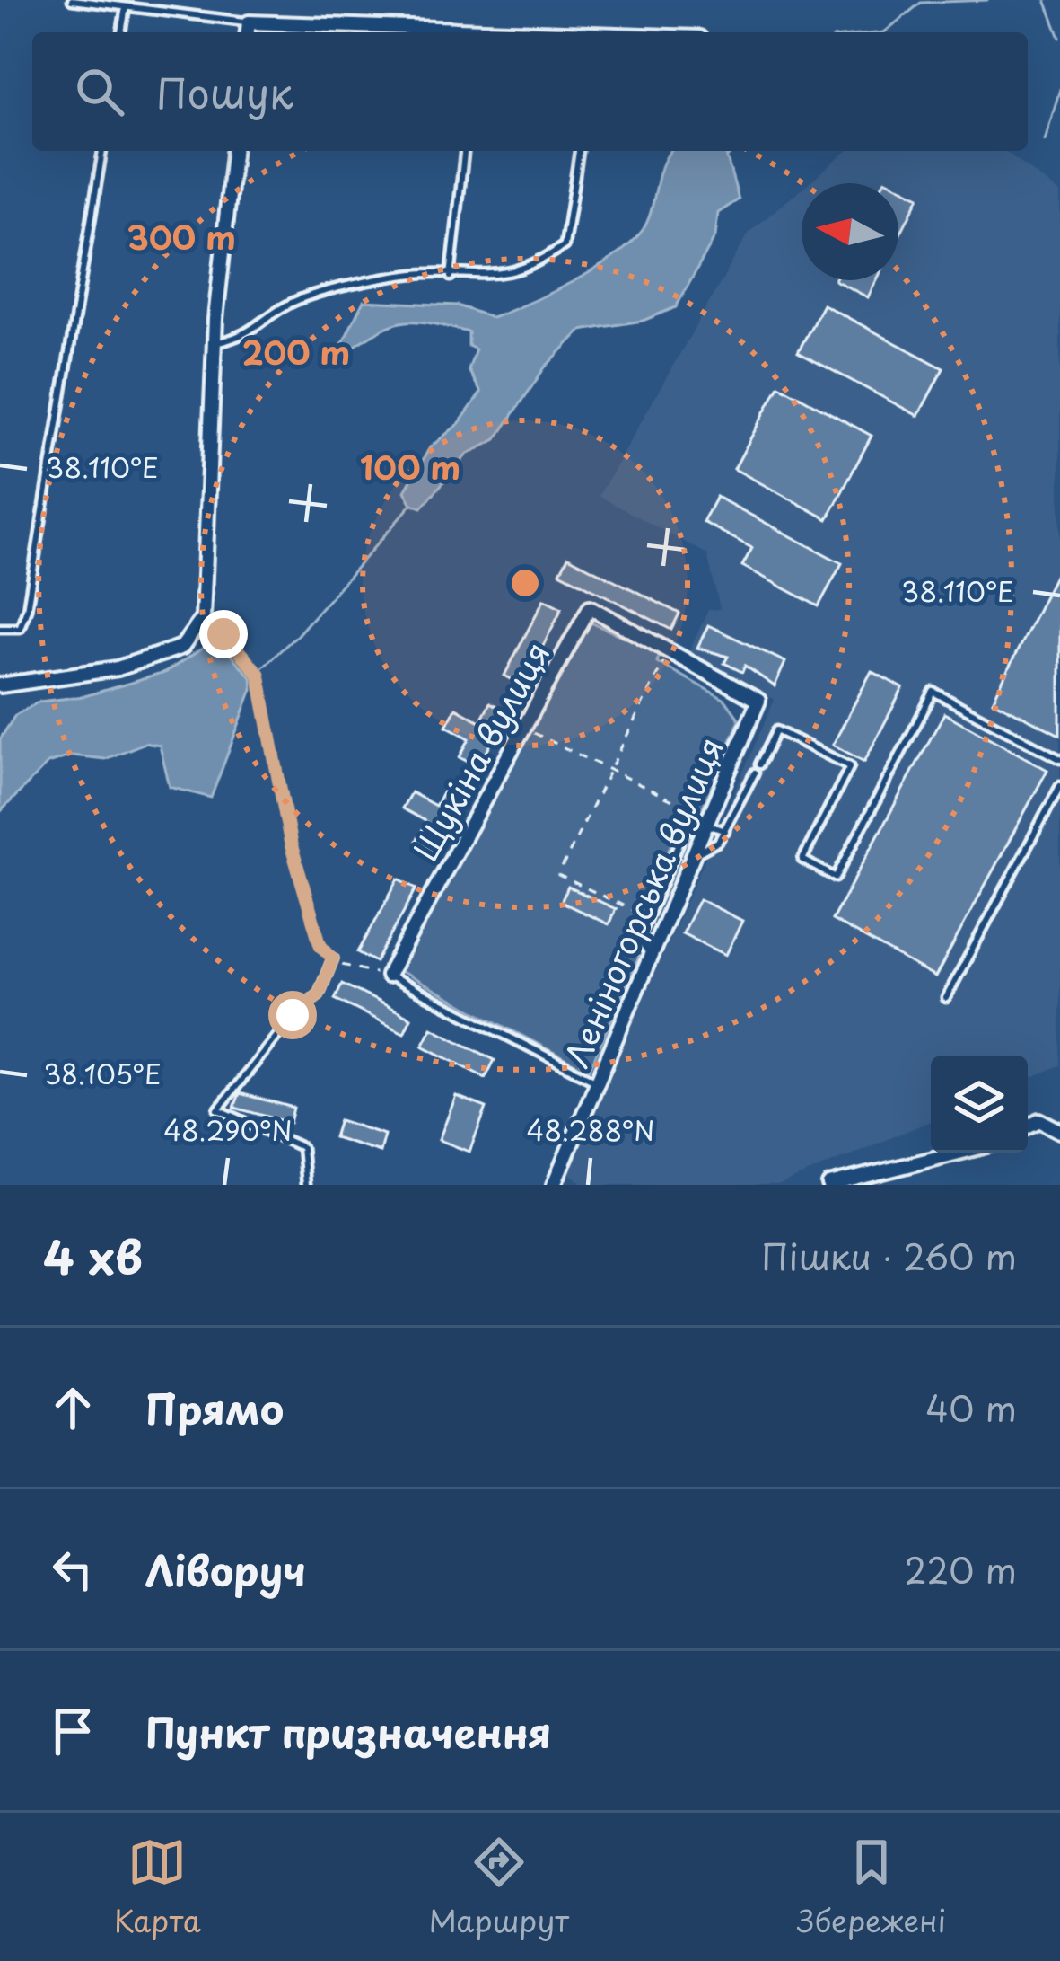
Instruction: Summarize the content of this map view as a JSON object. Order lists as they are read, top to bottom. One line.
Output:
{"streets":{"street":["Щукіна вулиця","Леніногорська вулиця"]},"crossings":[["Щукіна вулиця","Леніногорська вулиця"]],"north":"left","page":{"search":"Пошук","heading":["4 хв","Пішки · 260 m"],"list":[["Прямо","40 m"],["Ліворуч","220 m"],"Пункт призначення"],"nav":["Карта","Маршрут","Збережені"]},"coordinates":["38.110°E","38.105°E","48.290°N","48.288°N"],"rings":["300 m","200 m","100 m"]}
